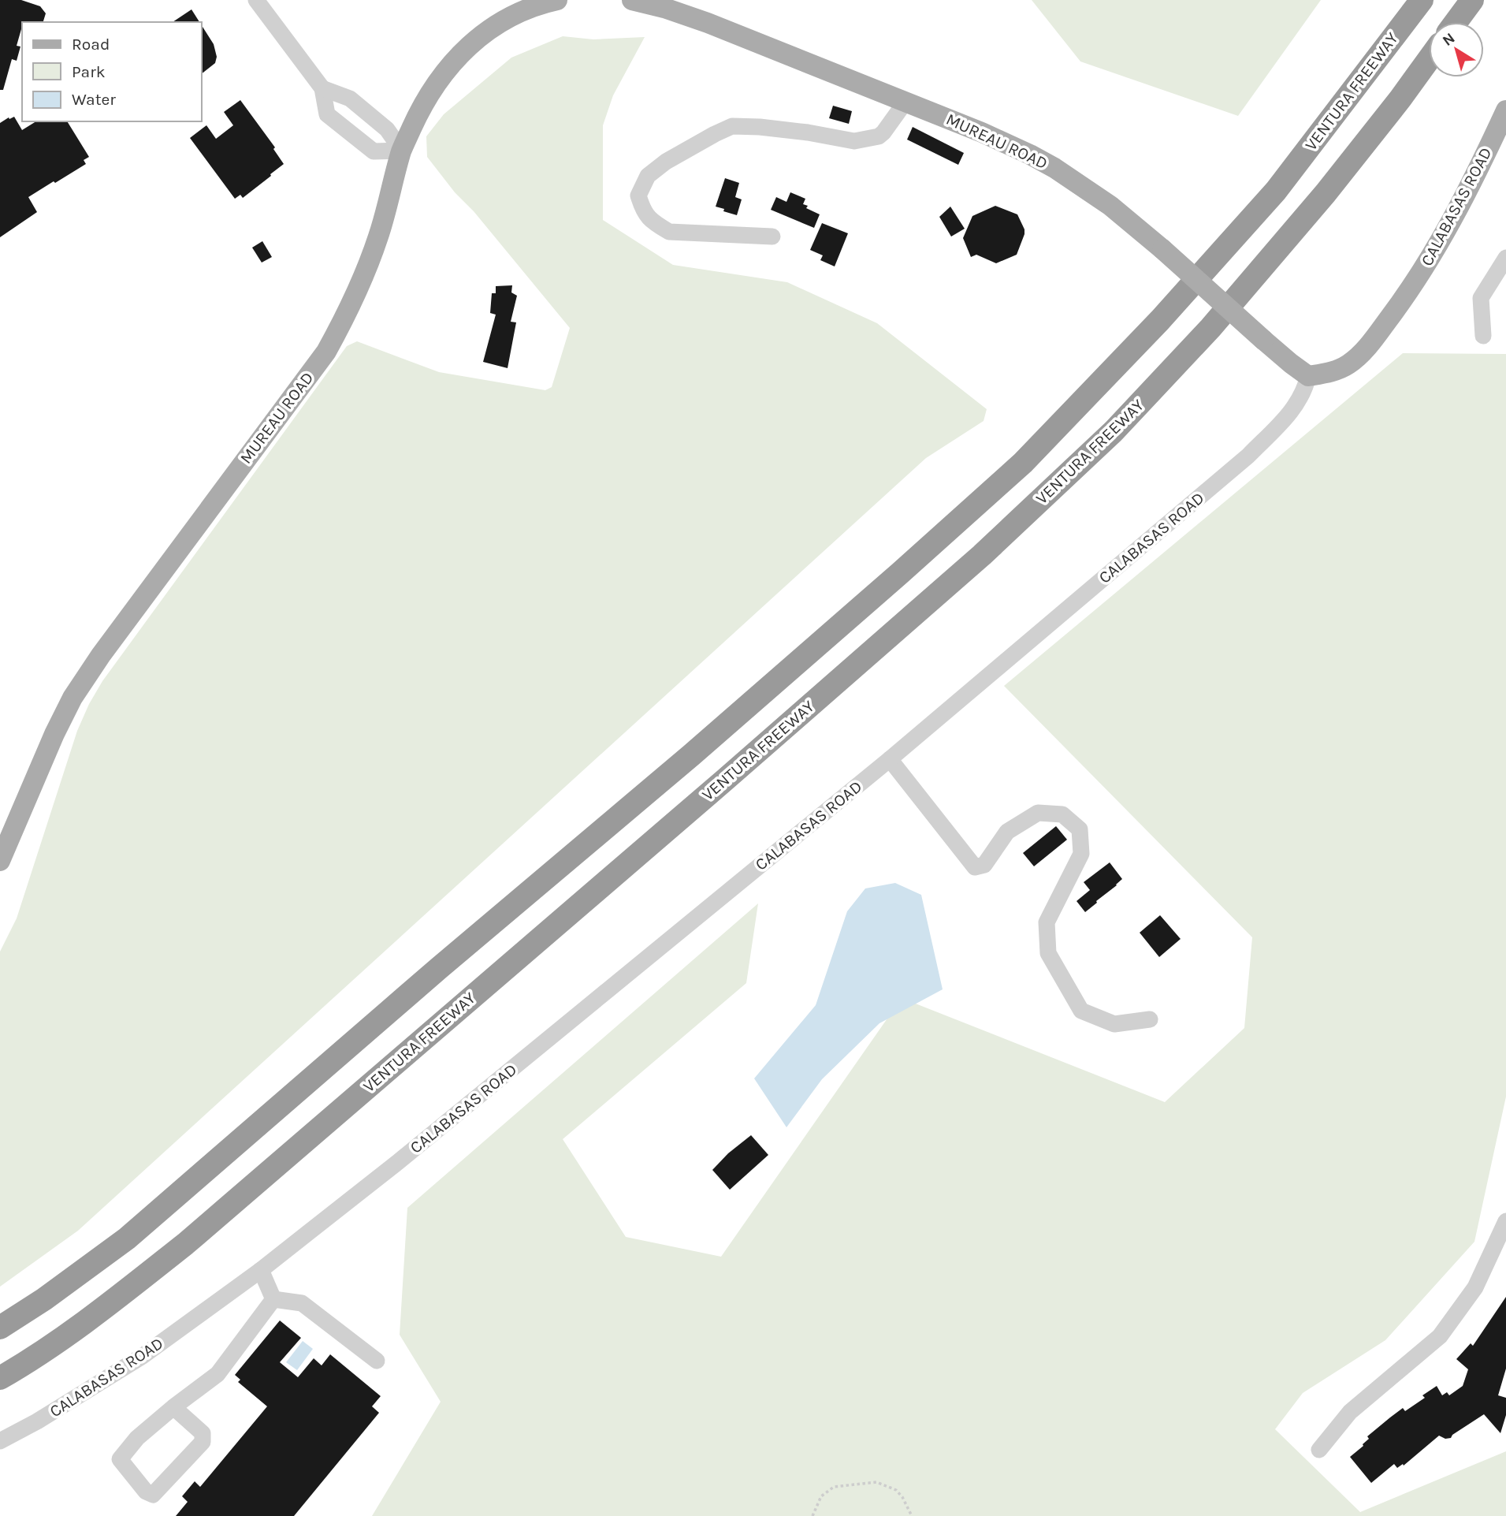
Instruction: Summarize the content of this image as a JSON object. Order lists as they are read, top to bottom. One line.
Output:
{"streets":{"highway":["VENTURA FREEWAY"],"main road":["MUREAU ROAD","CALABASAS ROAD"]},"crossings":[["MUREAU ROAD","CALABASAS ROAD"]],"legend":["Road","Park","Water"],"north":"top left"}
